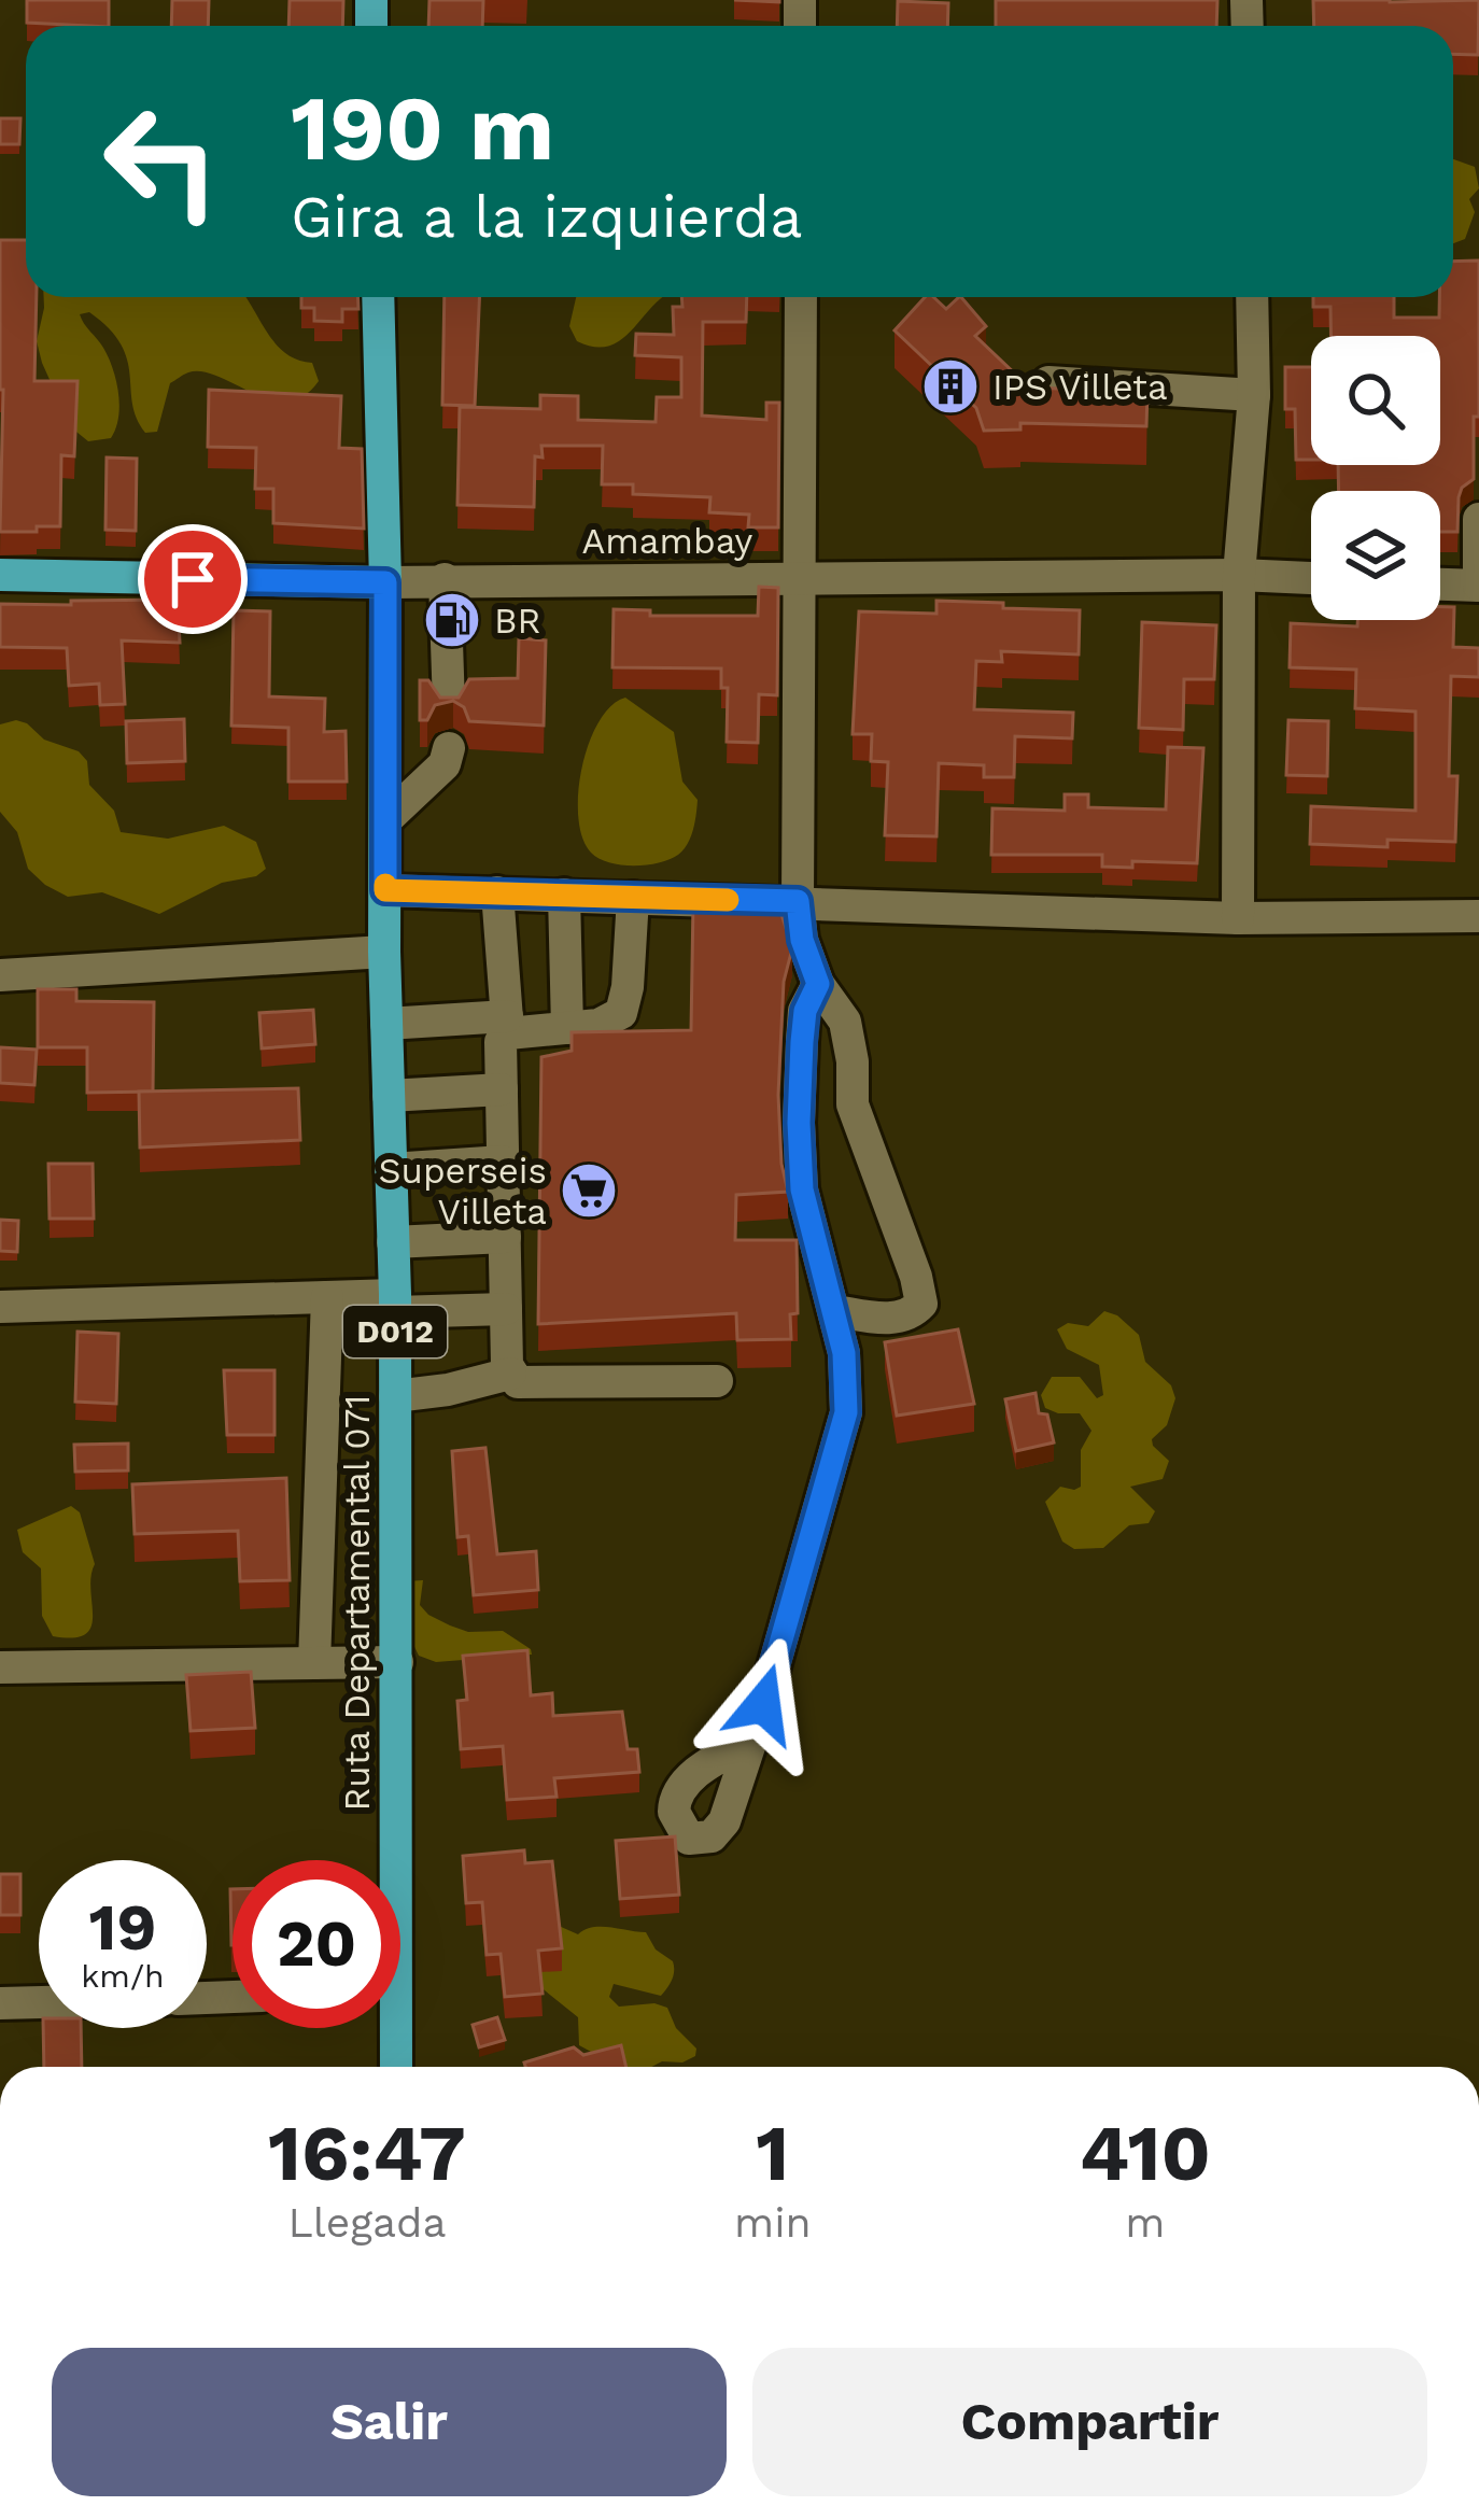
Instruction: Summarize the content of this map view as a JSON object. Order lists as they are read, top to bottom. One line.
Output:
{"streets":{"main road":["Amambay","D012","Ruta Departamental 071"]},"crossings":[["Amambay","Ruta Departamental 071"]],"places":{"building":["IPS Villeta"],"fuel station":["BR"],"supermarket":["Superseis Villeta"]},"page":{"turn":["190 m","Gira a la izquierda"],"speed":"19 km/h","limit":"20","eta":["16:47","Llegada","1","min","410","m"],"buttons":["Salir","Compartir"]}}
